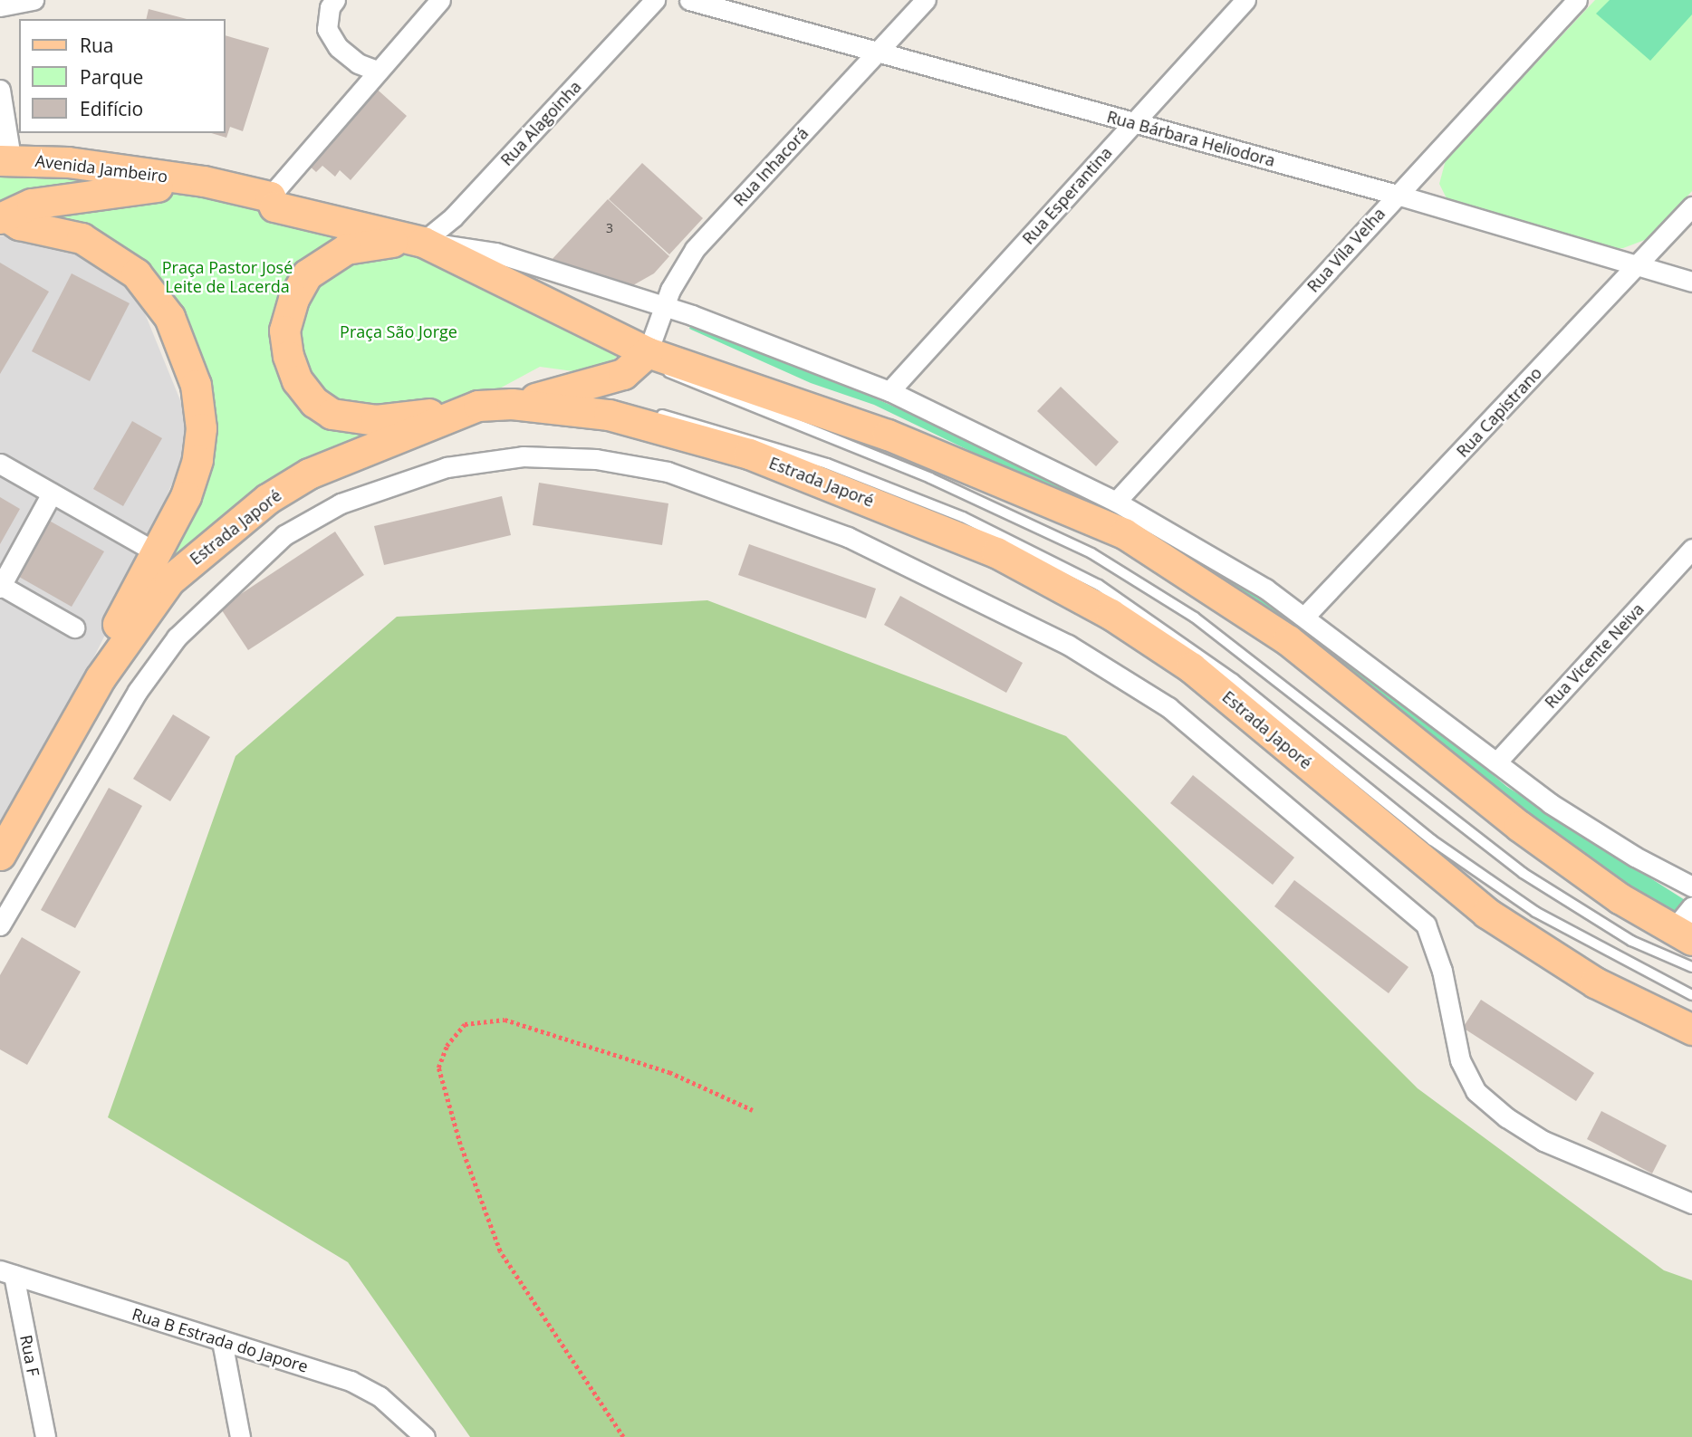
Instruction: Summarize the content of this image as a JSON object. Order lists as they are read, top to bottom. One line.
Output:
{"streets":{"main road":["Avenida Jambeiro","Estrada Japoré"],"street":["Rua Alagoinha","Rua Bárbara Heliodora","Rua Inhacorá","Rua Esperantina","Rua Vila Velha","Rua Capistrano","Rua Vicente Neiva","Rua B Estrada do Japore","Rua F"]},"crossings":[["Rua Bárbara Heliodora","Rua Inhacorá"],["Rua Bárbara Heliodora","Rua Esperantina"],["Rua Bárbara Heliodora","Rua Vila Velha"],["Rua Bárbara Heliodora","Rua Capistrano"],["Rua B Estrada do Japore","Rua F"]],"parks":["Praça Pastor José Leite de Lacerda","Praça São Jorge"],"house_numbers":["3"],"legend":["Rua","Parque","Edifício"]}
